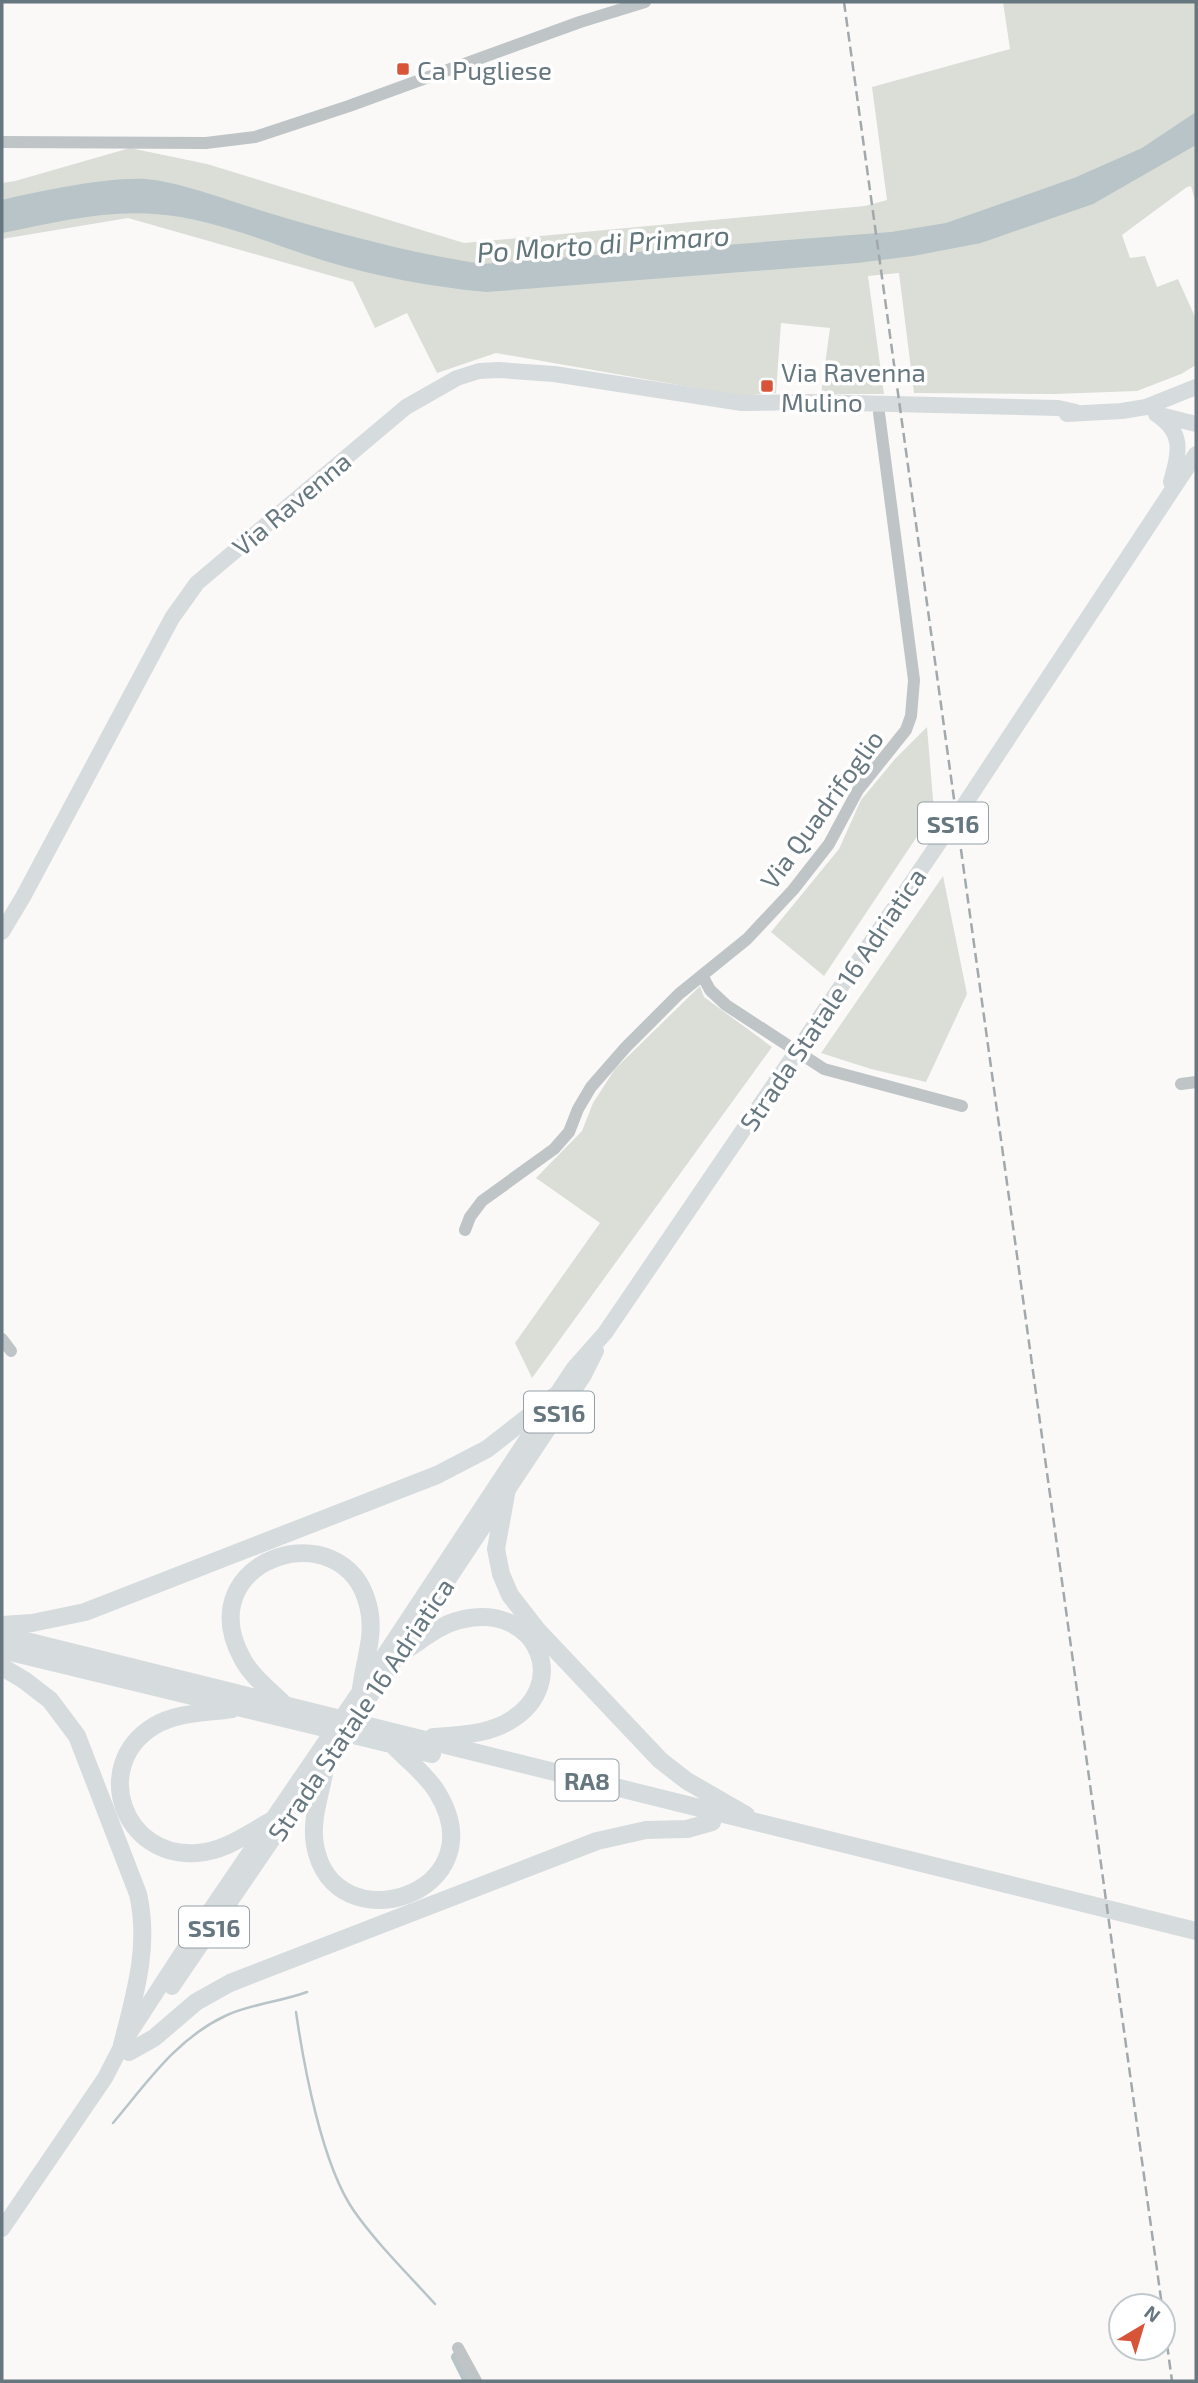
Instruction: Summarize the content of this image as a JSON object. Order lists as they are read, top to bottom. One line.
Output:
{"streets":{"highway":["RA8"],"main road":["Via Ravenna","SS16","Strada Statale 16 Adriatica"],"street":["Via Quadrifoglio"]},"crossings":[["Via Ravenna","Via Quadrifoglio"]],"water":["Po Morto di Primaro"],"places":{"transit":["Ca Pugliese","Via Ravenna Mulino"]},"north":"top right"}
